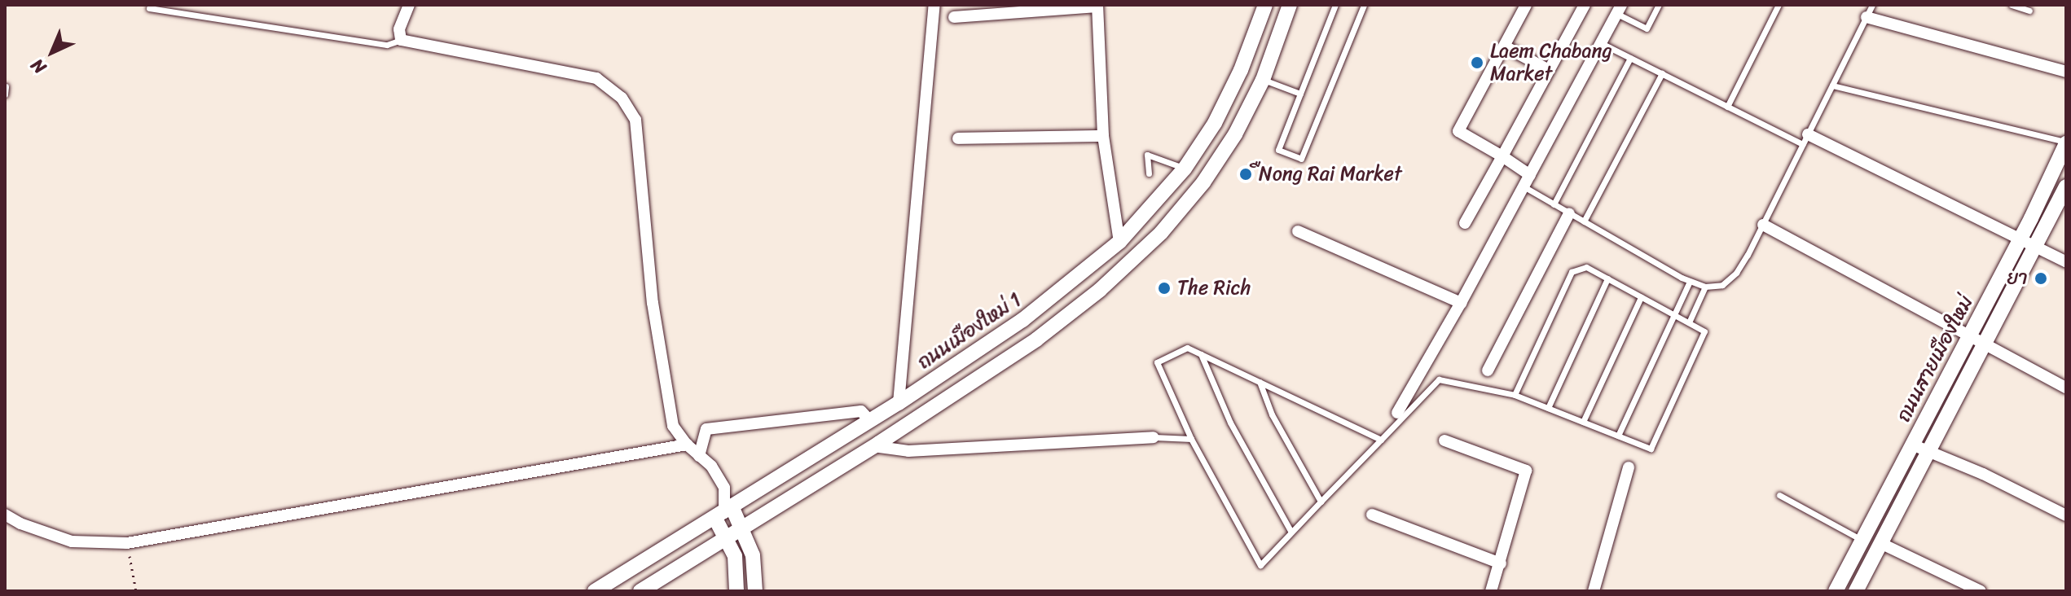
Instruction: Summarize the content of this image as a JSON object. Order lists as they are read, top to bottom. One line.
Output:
{"streets":{"street":["ถนนเมืองใหม่ 1","ถนนสายเมืองใหม่"]},"places":["Laem Chabang Market","ืNong Rai Market","ยา","The Rich"],"north":"bottom left"}
